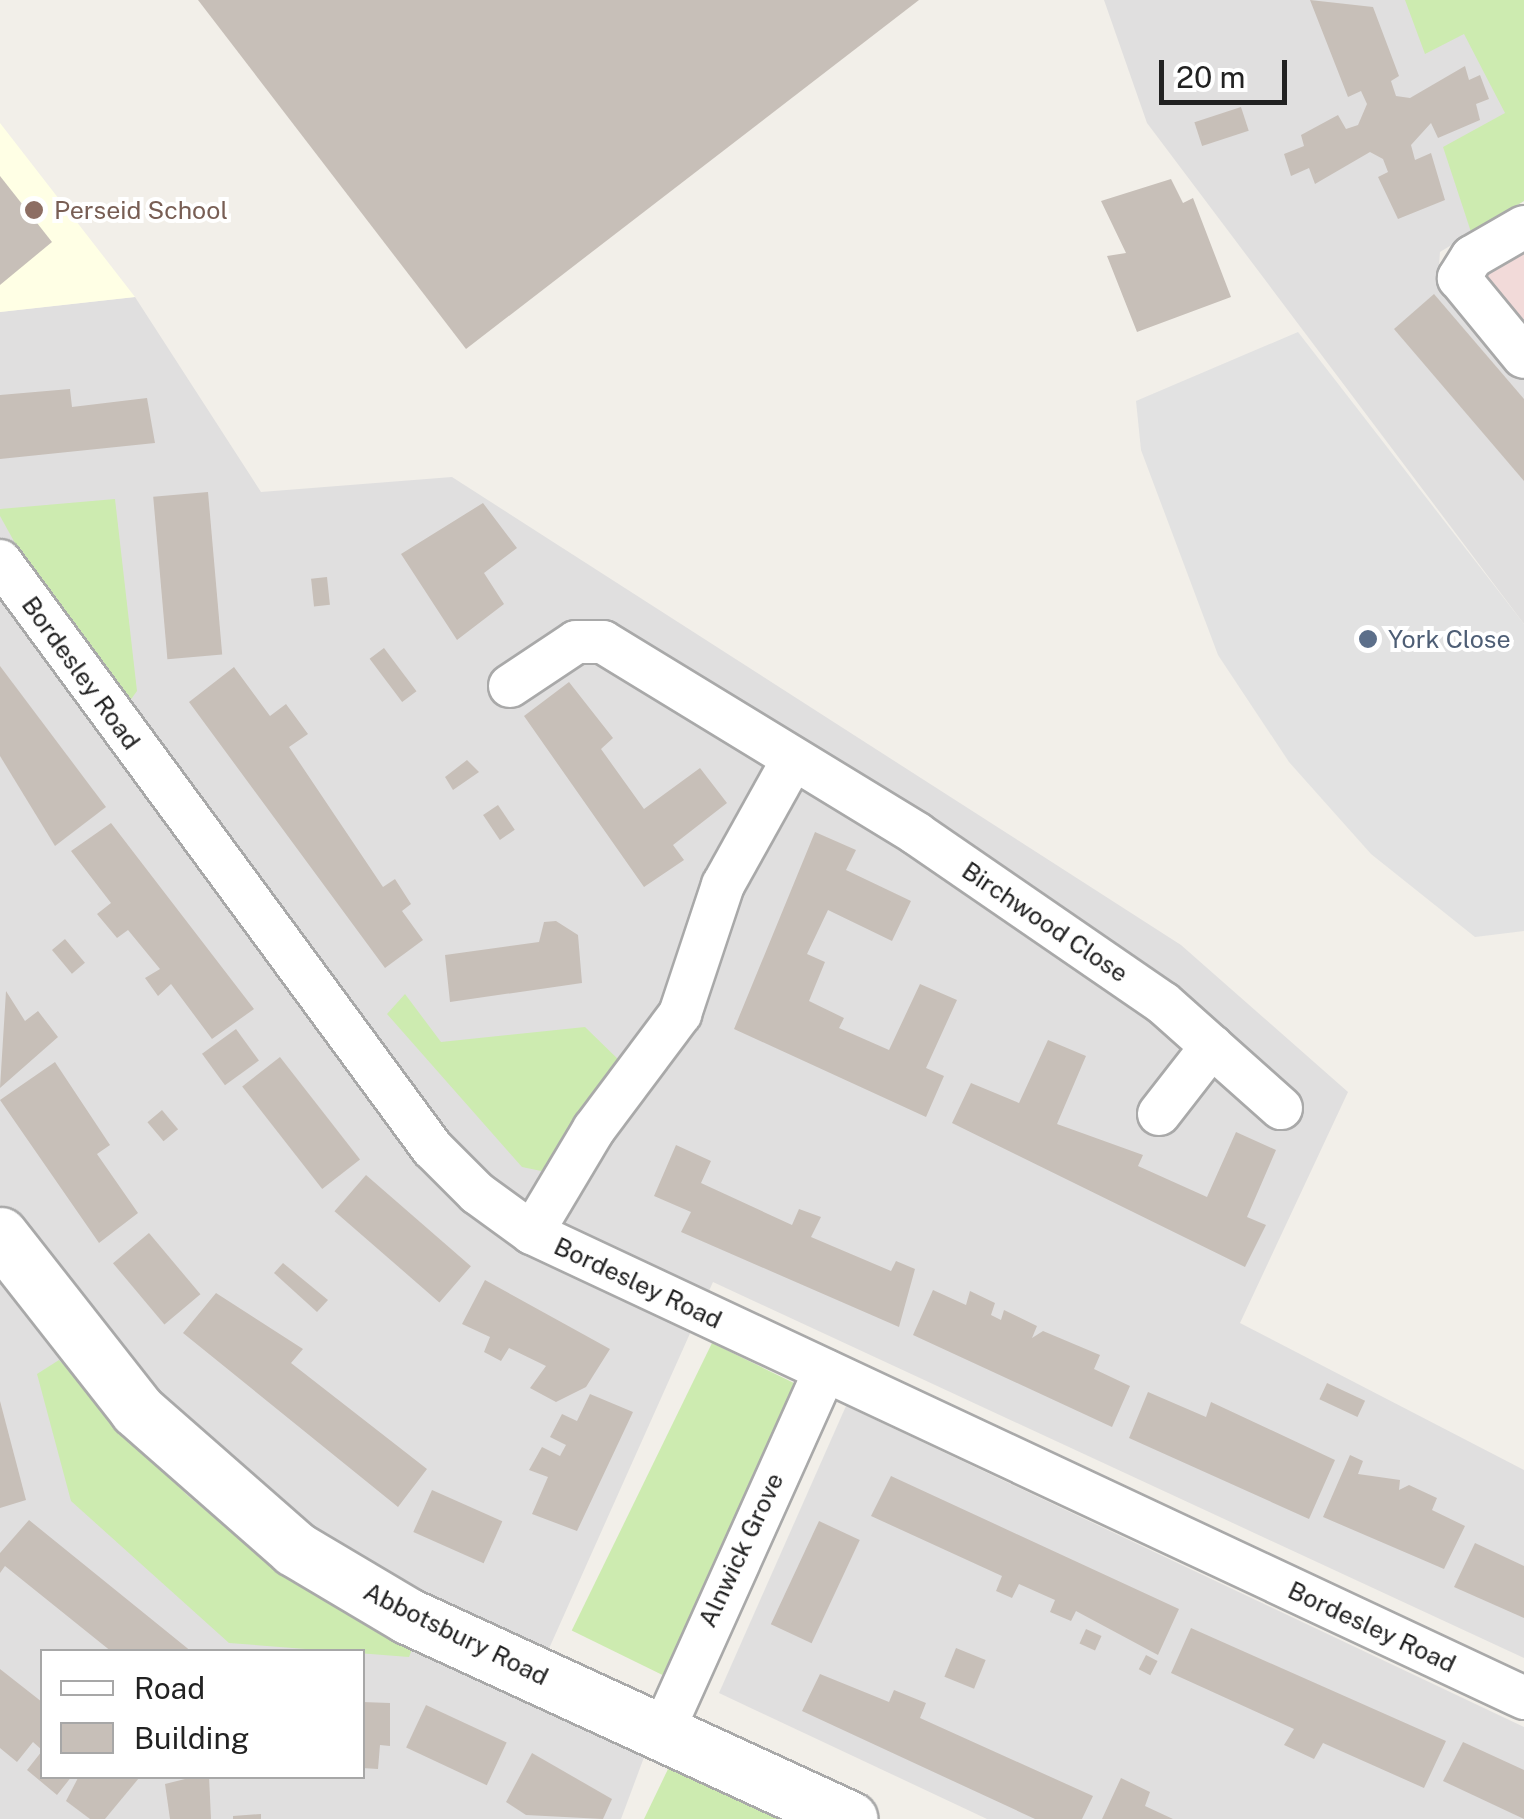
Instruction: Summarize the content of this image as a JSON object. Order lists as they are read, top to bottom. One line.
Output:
{"streets":{"street":["Bordesley Road","Birchwood Close","Alnwick Grove","Abbotsbury Road"]},"crossings":[["Bordesley Road","Alnwick Grove"],["Alnwick Grove","Abbotsbury Road"]],"places":["Perseid School","York Close"],"legend":["Road","Building"],"scale_bar":"20 m"}
